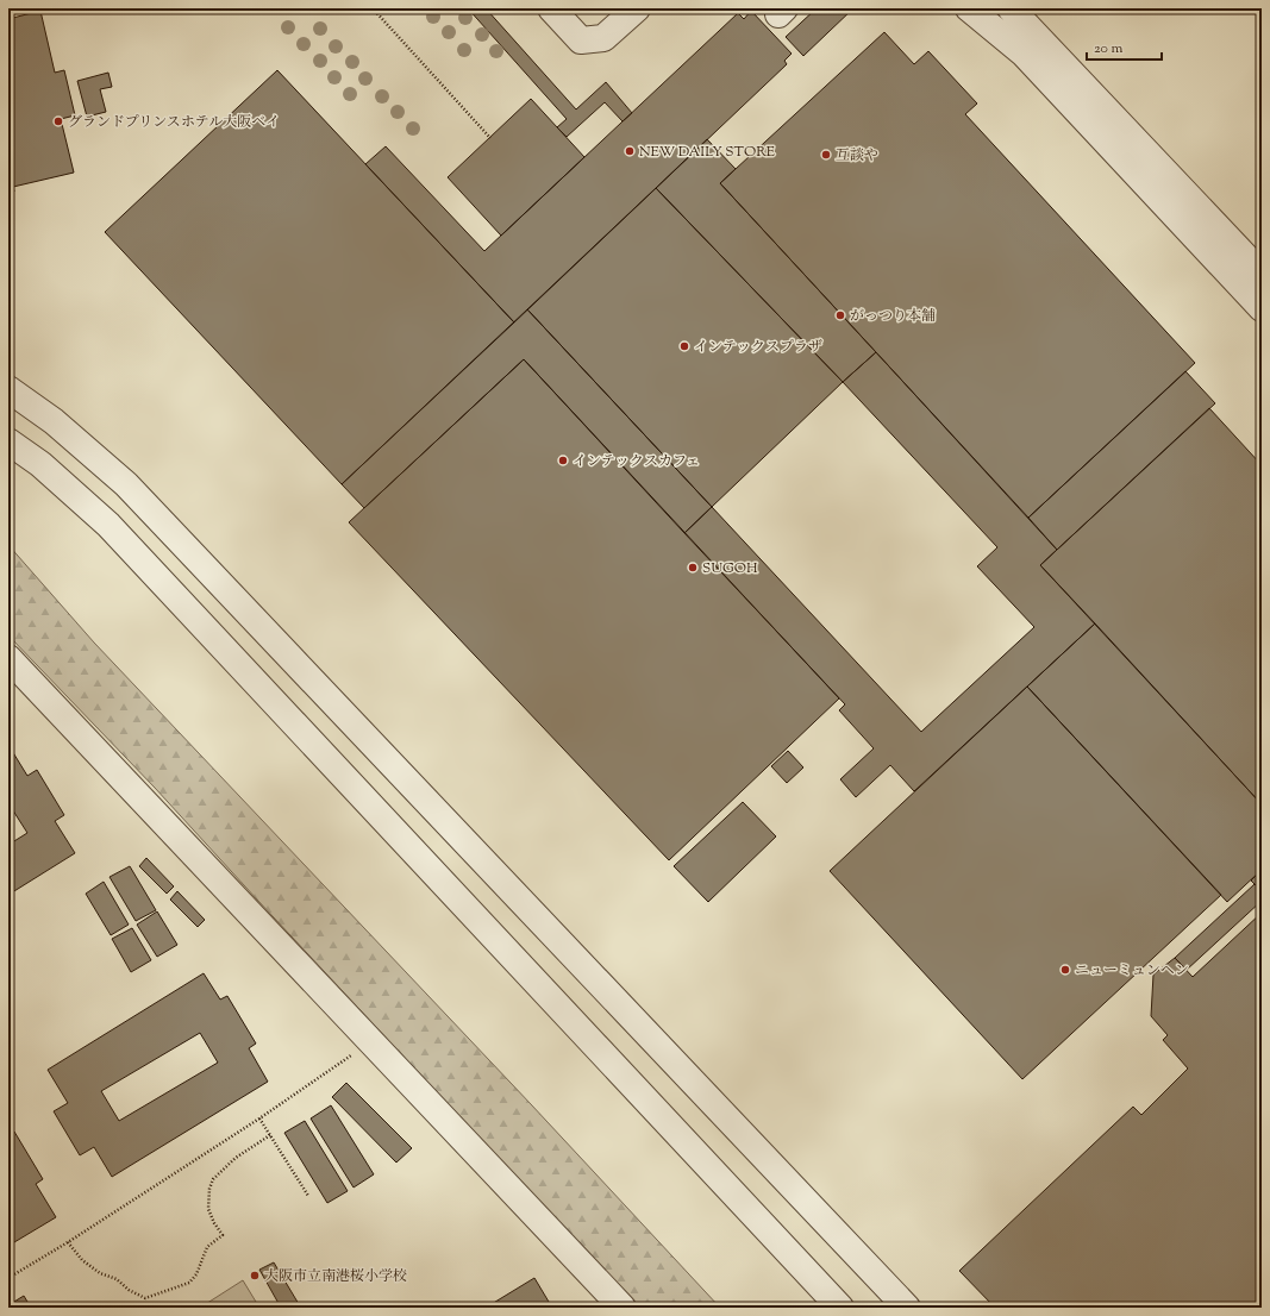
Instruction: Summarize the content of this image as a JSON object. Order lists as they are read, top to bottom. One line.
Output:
{"places":["グランドプリンスホテル大阪ベイ","NEW DAILY STORE","互談や","がっつり本舗","インテックスプラザ","インテックスカフェ","SUGOH","ニューミュンヘン","大阪市立南港桜小学校"],"scale_bar":"20 m"}
